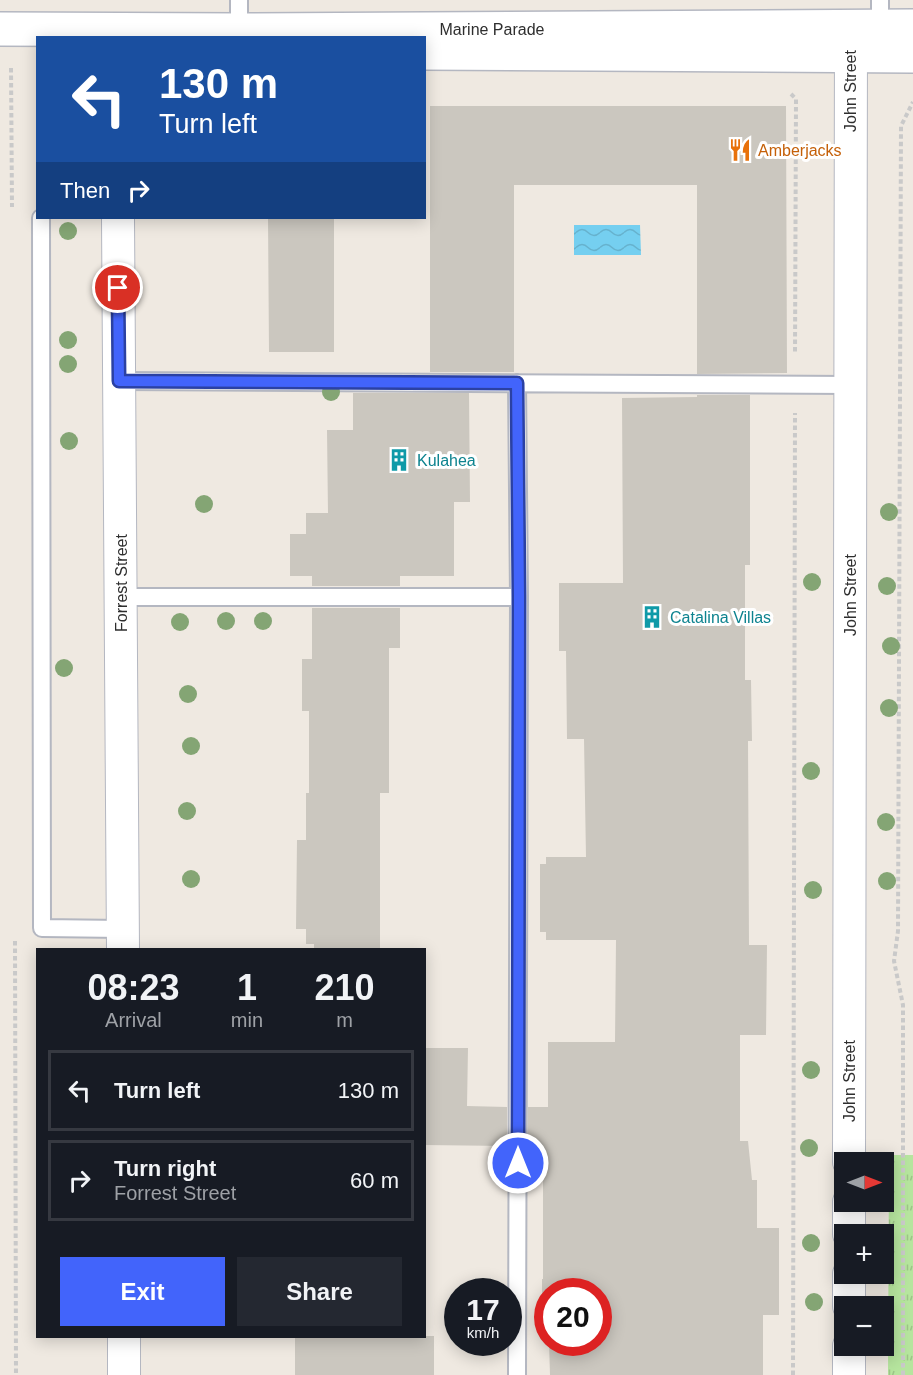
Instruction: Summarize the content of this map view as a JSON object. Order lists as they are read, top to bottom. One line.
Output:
{"streets":{"main road":["Marine Parade"],"street":["John Street","Forrest Street"]},"crossings":[["Marine Parade","John Street"]],"places":{"restaurant":["Amberjacks"],"building":["Kulahea","Catalina Villas"]},"north":"right","page":{"turn":["130 m","Turn left"],"then":"Then","eta":["08:23","Arrival","1","min","210","m"],"list":[{"name":"Turn left","value":"130 m"},{"name":"Turn right","note":"Forrest Street","value":"60 m"}],"map_buttons":["+","−"],"buttons":["Exit","Share"],"speed":"17 km/h","limit":"20"}}
